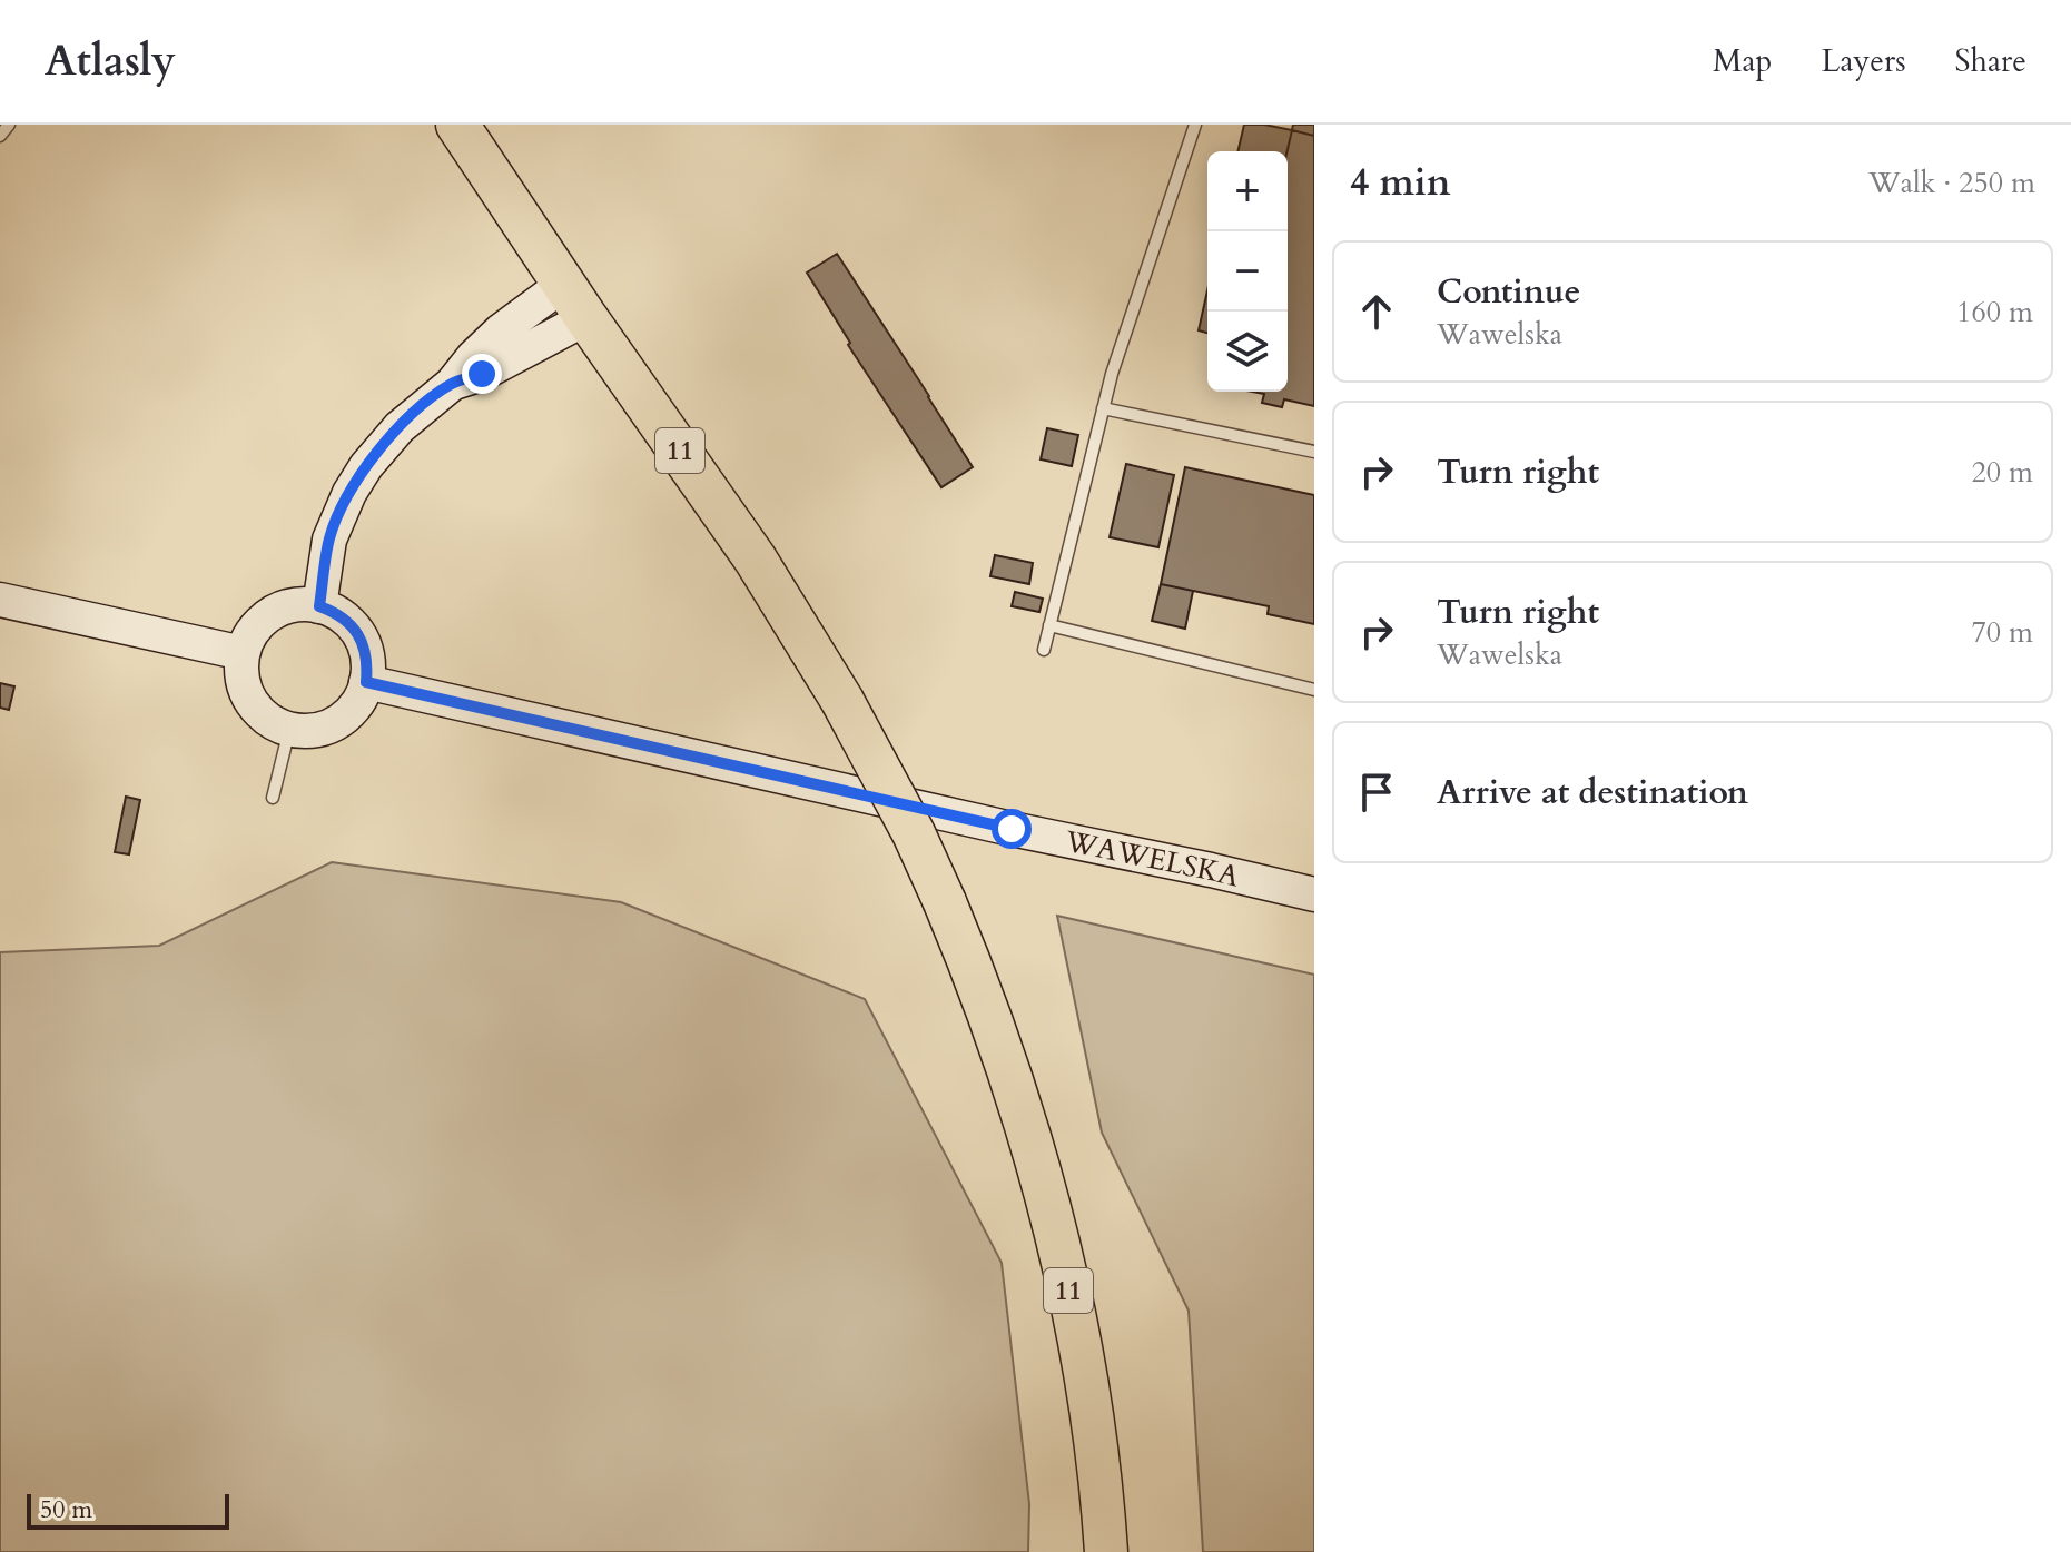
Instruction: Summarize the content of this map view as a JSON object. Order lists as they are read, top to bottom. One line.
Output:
{"streets":{"highway":["11"],"street":["WAWELSKA"]},"scale_bar":"50 m","page":{"header":"Atlasly","nav":["Map","Layers","Share"],"heading":["4 min","Walk · 250 m"],"map_buttons":["+","−"],"list":[["Continue","Wawelska","160 m"],["Turn right","20 m"],["Turn right","Wawelska","70 m"],"Arrive at destination"],"scale":"50 m"}}
